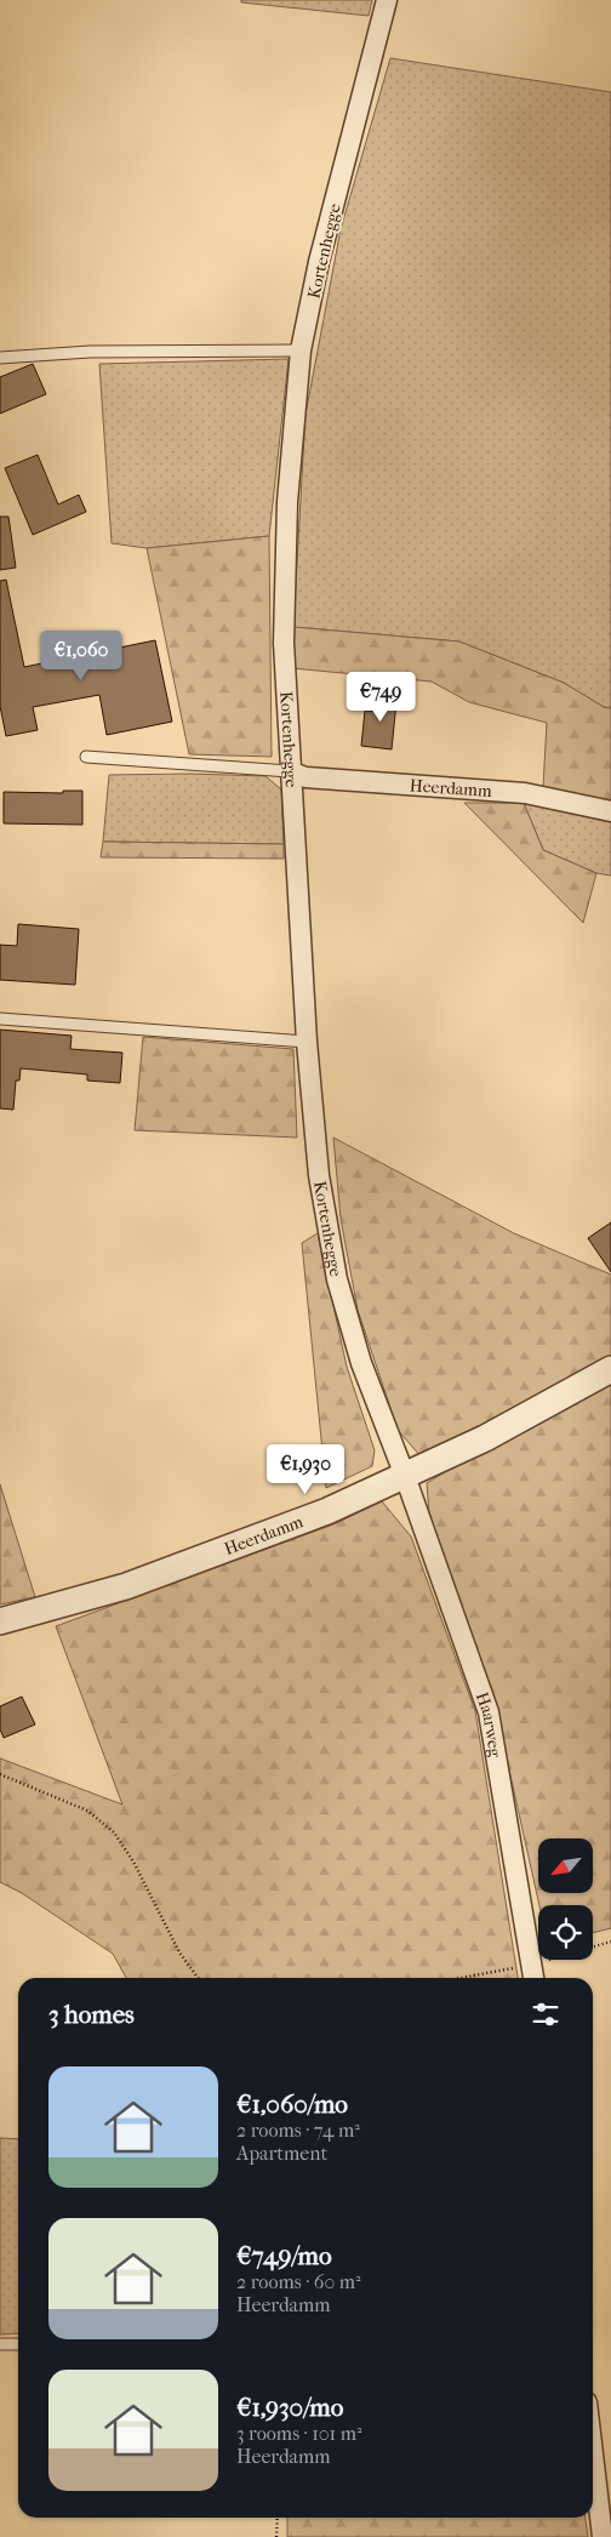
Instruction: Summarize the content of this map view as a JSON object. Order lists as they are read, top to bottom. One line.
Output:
{"streets":{"street":["Kortenhegge","Heerdamm","Haarweg"]},"crossings":[["Kortenhegge","Heerdamm"],["Kortenhegge","Haarweg"],["Heerdamm","Haarweg"]],"north":"bottom left","page":{"price":["€1,060","€749","€1,930"],"heading":"3 homes","list":[{"name":"€1,060/mo","note":"2 rooms · 74 m² · Apartment"},{"name":"€749/mo","note":"2 rooms · 60 m² · Heerdamm"},{"name":"€1,930/mo","note":"3 rooms · 101 m² · Heerdamm"}]}}
